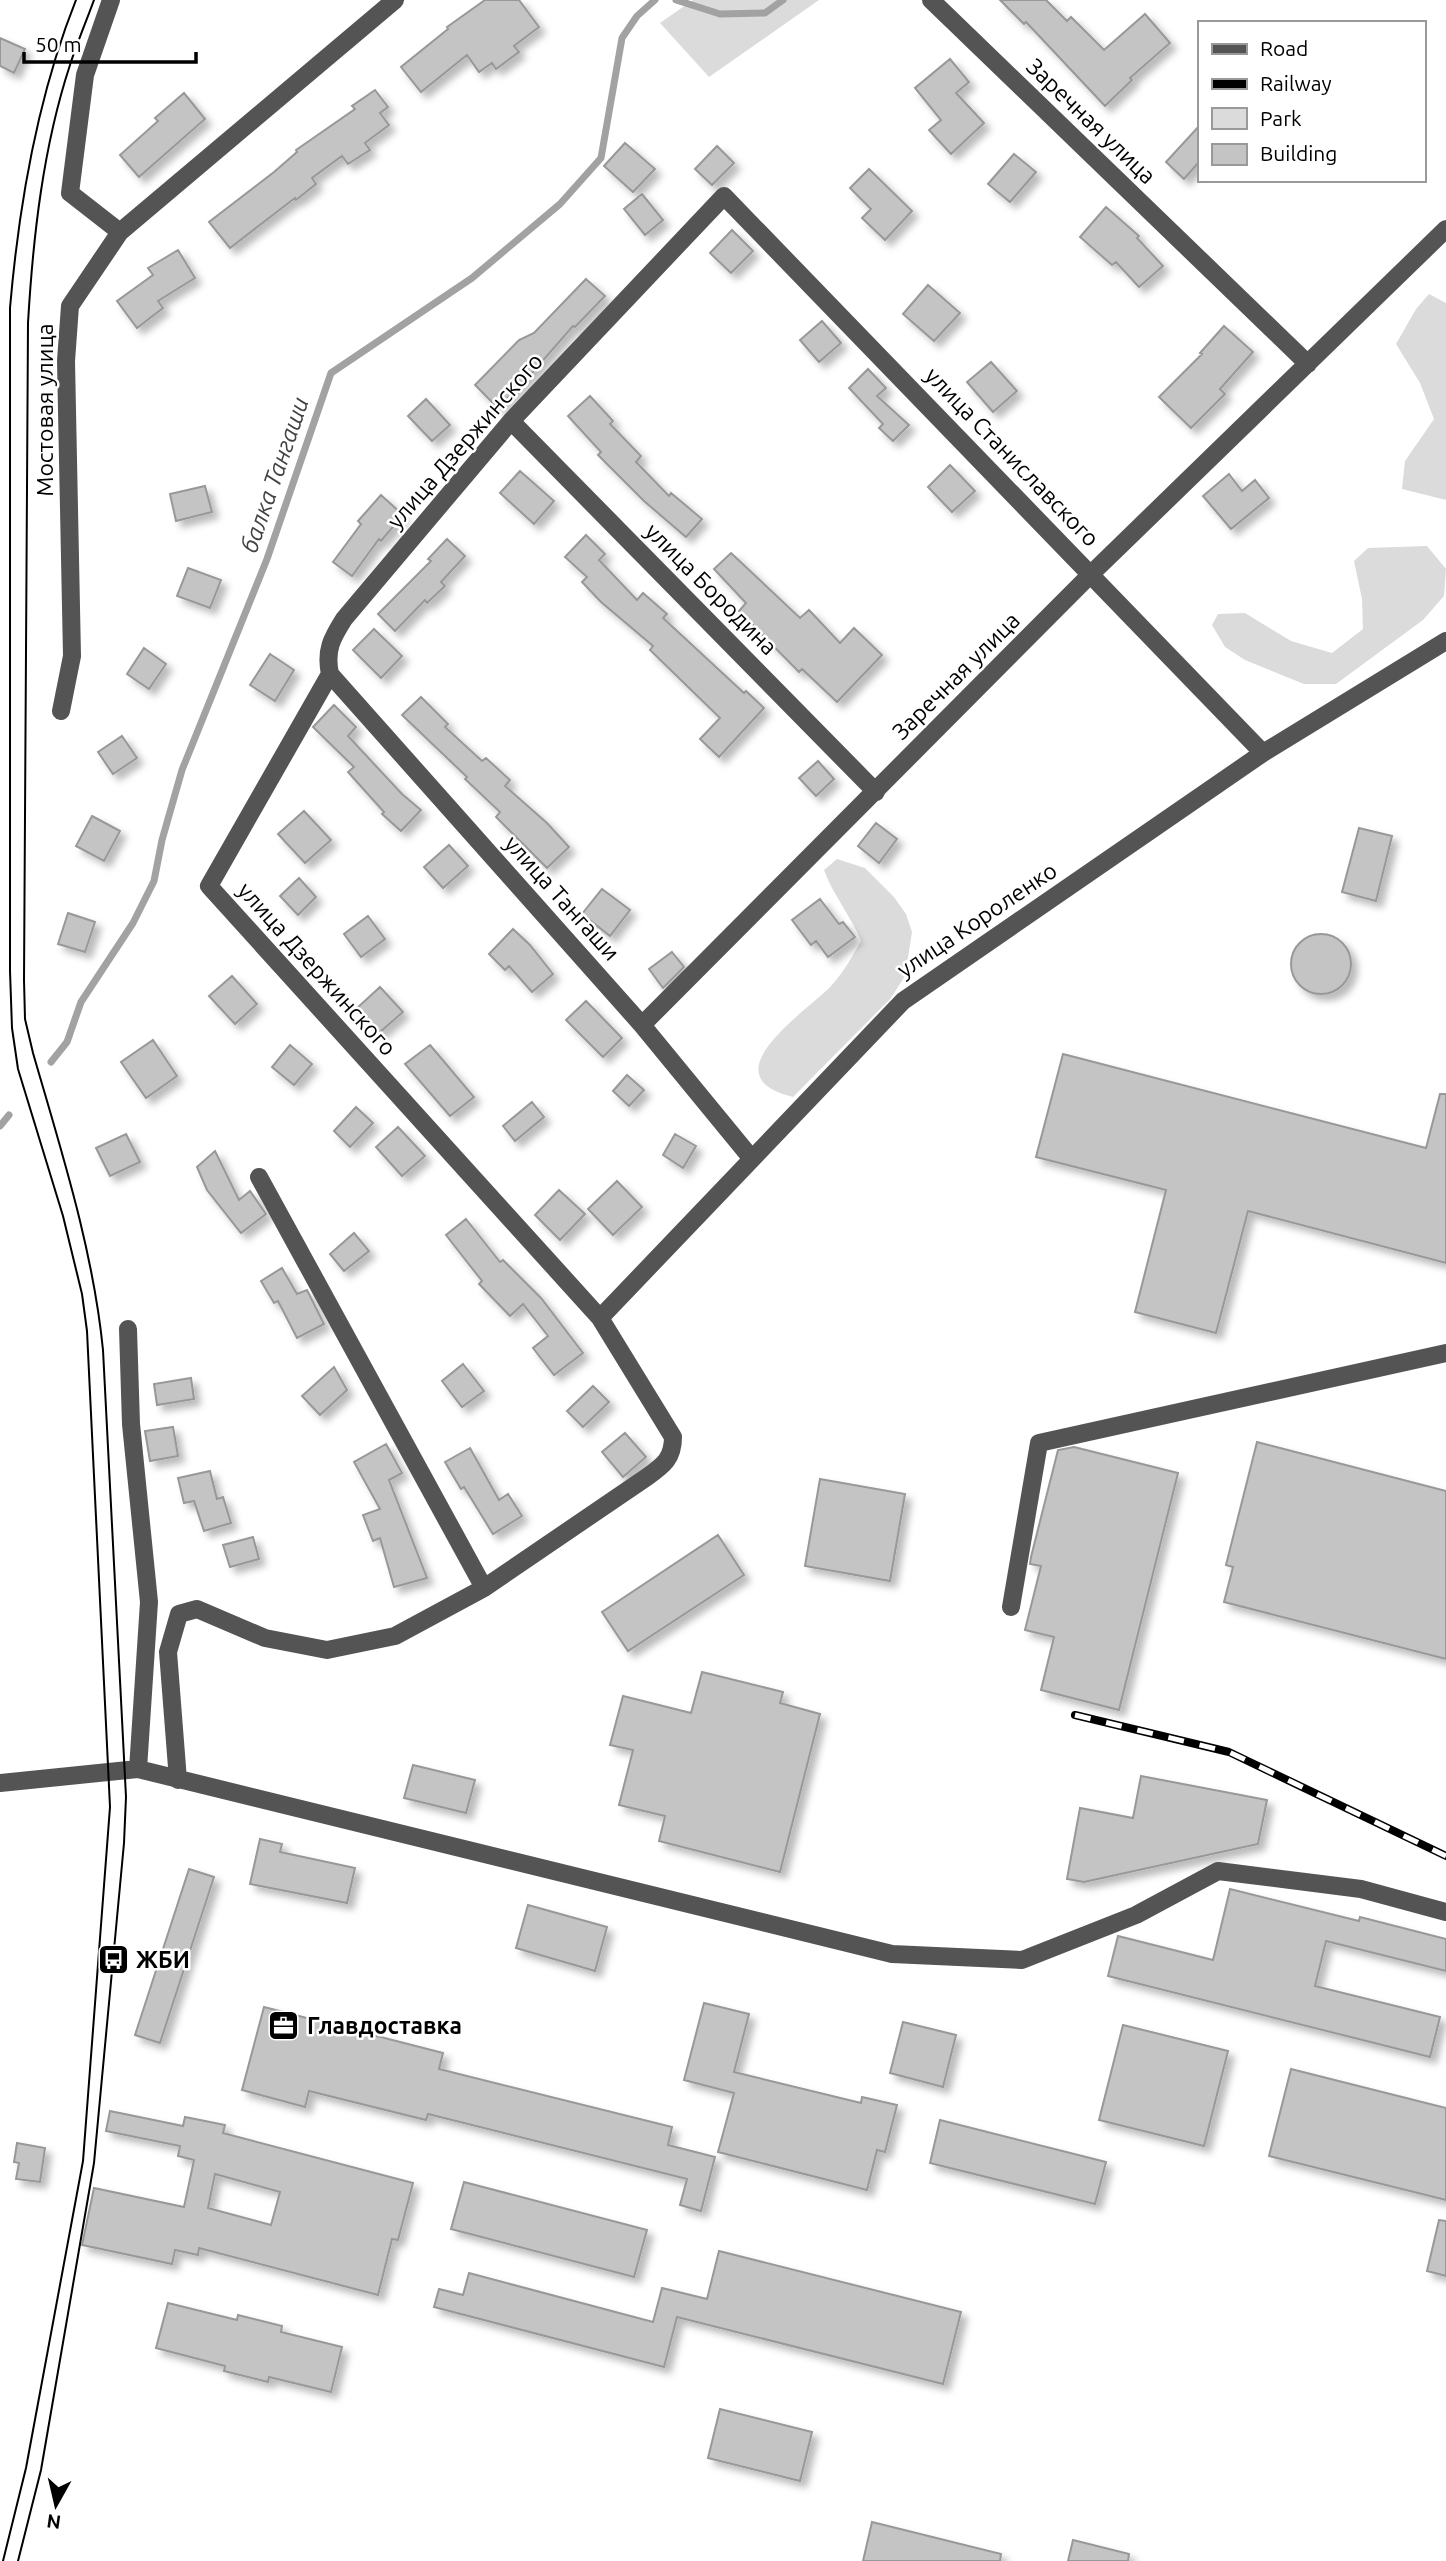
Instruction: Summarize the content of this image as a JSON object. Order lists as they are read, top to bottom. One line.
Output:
{"streets":{"street":["Заречная улица","Мостовая улица","улица Дзержинского","улица Станиславского","улица Бородина","улица Тангаши","улица Короленко"]},"crossings":[["Заречная улица","улица Станиславского"],["Заречная улица","улица Бородина"],["Заречная улица","улица Тангаши"],["улица Дзержинского","улица Станиславского"],["улица Дзержинского","улица Бородина"],["улица Дзержинского","улица Тангаши"],["улица Дзержинского","улица Короленко"],["улица Станиславского","улица Короленко"],["улица Тангаши","улица Короленко"]],"water":["балка Тангаши"],"places":{"bus stop":["ЖБИ"],"office":["Главдоставка"]},"legend":["Road","Railway","Park","Building"],"scale_bar":"50 m","north":"bottom"}
